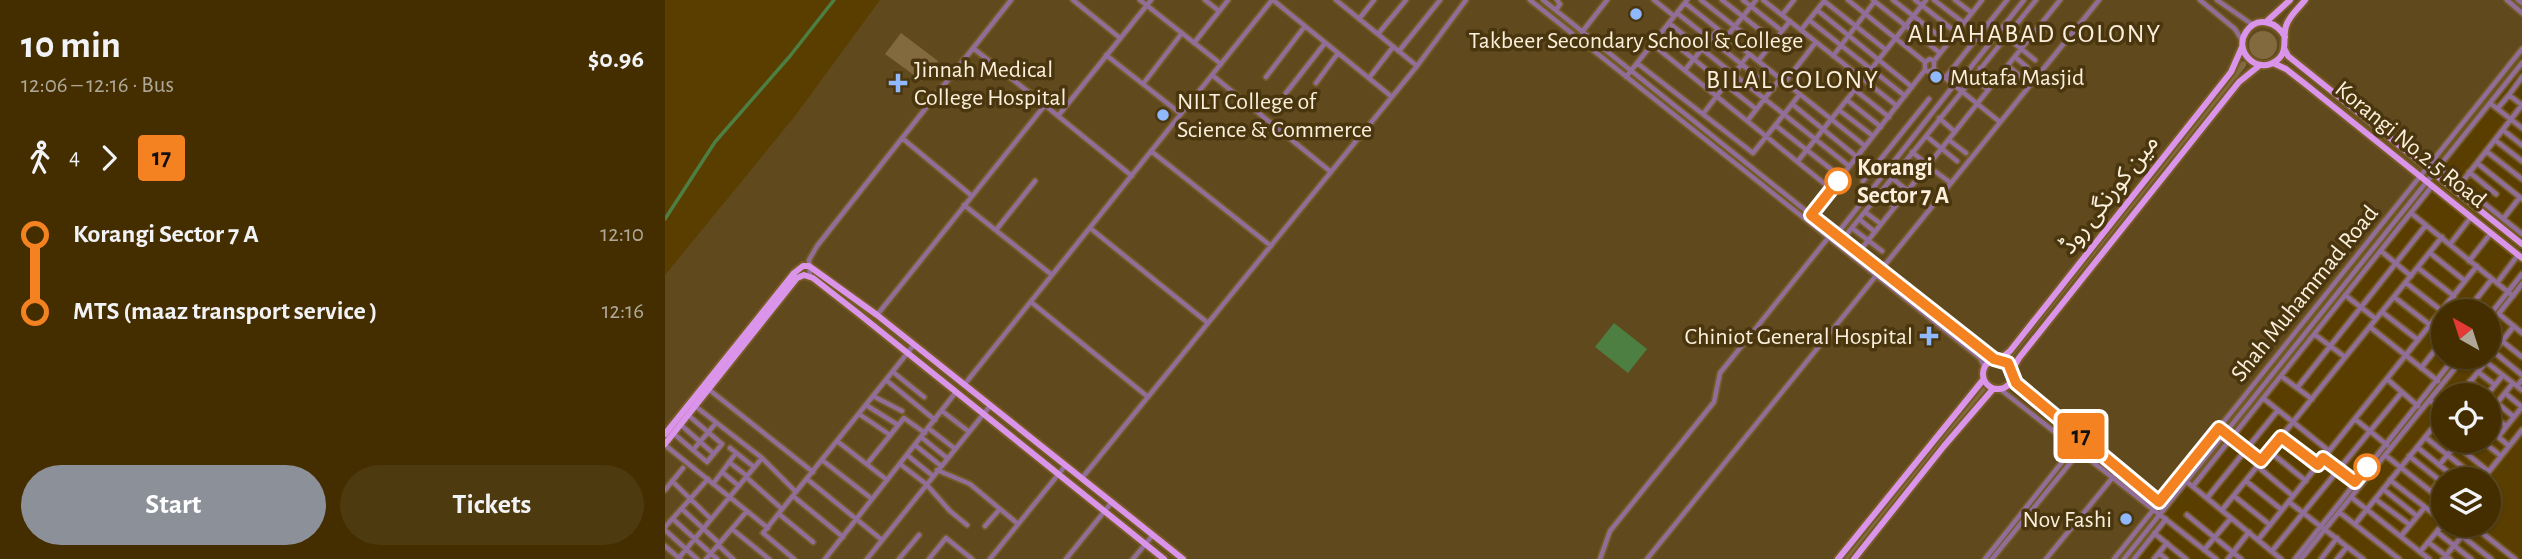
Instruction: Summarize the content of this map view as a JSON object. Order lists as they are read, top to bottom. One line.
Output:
{"streets":{"main road":["Korangi No.2.5 Road","مین کورنگی روڈ"],"street":["Shah Muhammad Road"]},"crossings":[["Korangi No.2.5 Road","مین کورنگی روڈ"],["Korangi No.2.5 Road","Shah Muhammad Road"]],"districts":["ALLAHABAD COLONY","BILAL COLONY"],"places":{"other":["Takbeer Secondary School & College","Mutafa Masjid","NILT College of Science & Commerce","Korangi Sector 7 A","Nov Fashi"],"health":["Jinnah Medical College Hospital","Chiniot General Hospital"]},"lines":["bus line 17"],"north":"top left","page":{"heading":["10 min","12:06 – 12:16 · Bus","$0.96"],"on_map":"17","legs":["4","17"],"list":[{"name":"Korangi Sector 7 A","value":"12:10"},{"name":"MTS (maaz transport service )","value":"12:16"}],"buttons":["Start","Tickets"]}}
